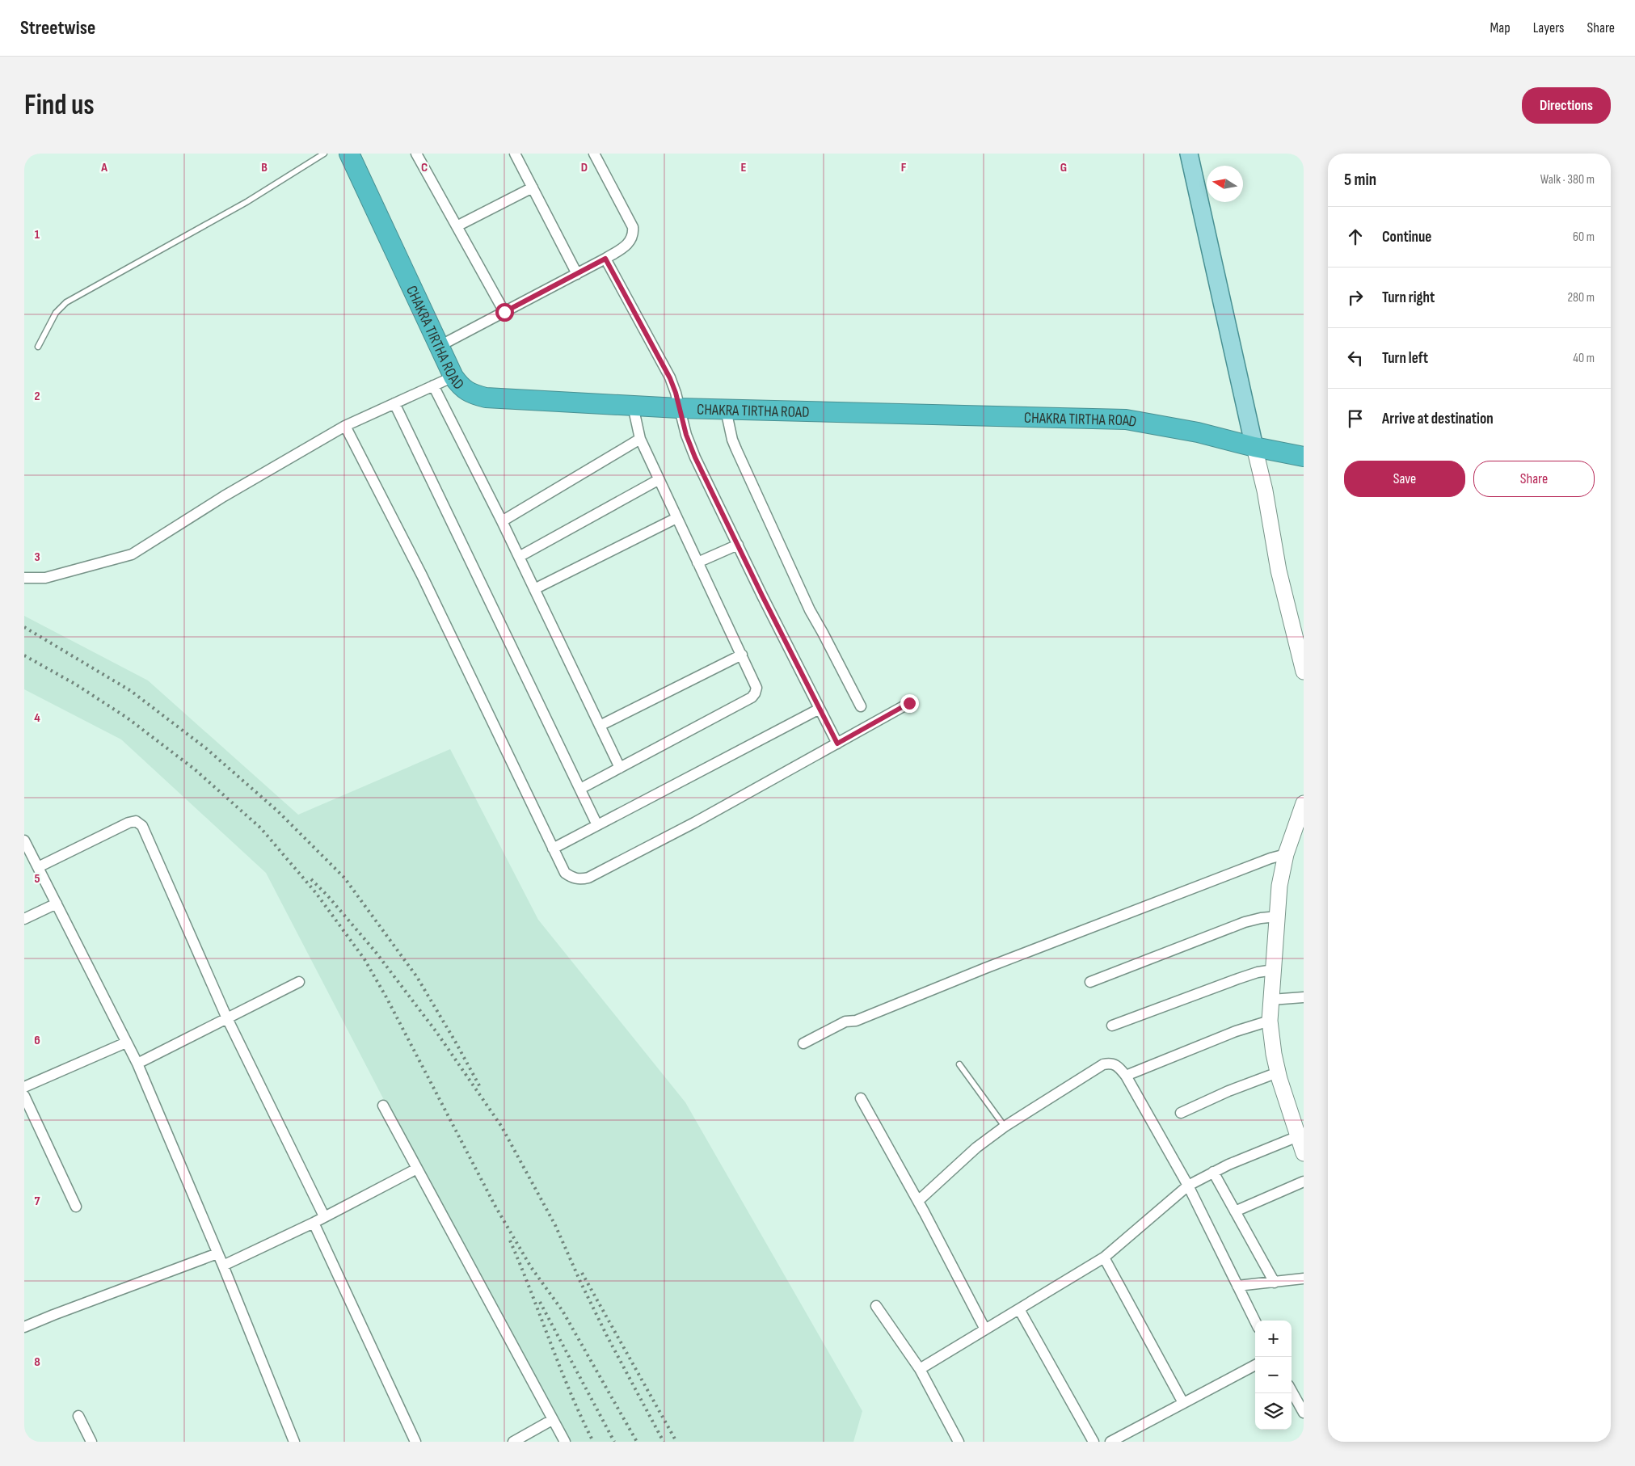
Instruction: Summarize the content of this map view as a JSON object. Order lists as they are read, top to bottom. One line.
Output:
{"streets":{"highway":["CHAKRA TIRTHA ROAD"]},"north":"left","page":{"header":"Streetwise","nav":["Map","Layers","Share"],"buttons":["Directions",["Save","Share"]],"title":"Find us","heading":["5 min","Walk · 380 m"],"list":[["Continue","60 m"],["Turn right","280 m"],["Turn left","40 m"],"Arrive at destination"],"map_buttons":["+","−"]},"grid":{"columns":["A","B","C","D","E","F","G"],"rows":["1","2","3","4","5","6","7","8"]}}
